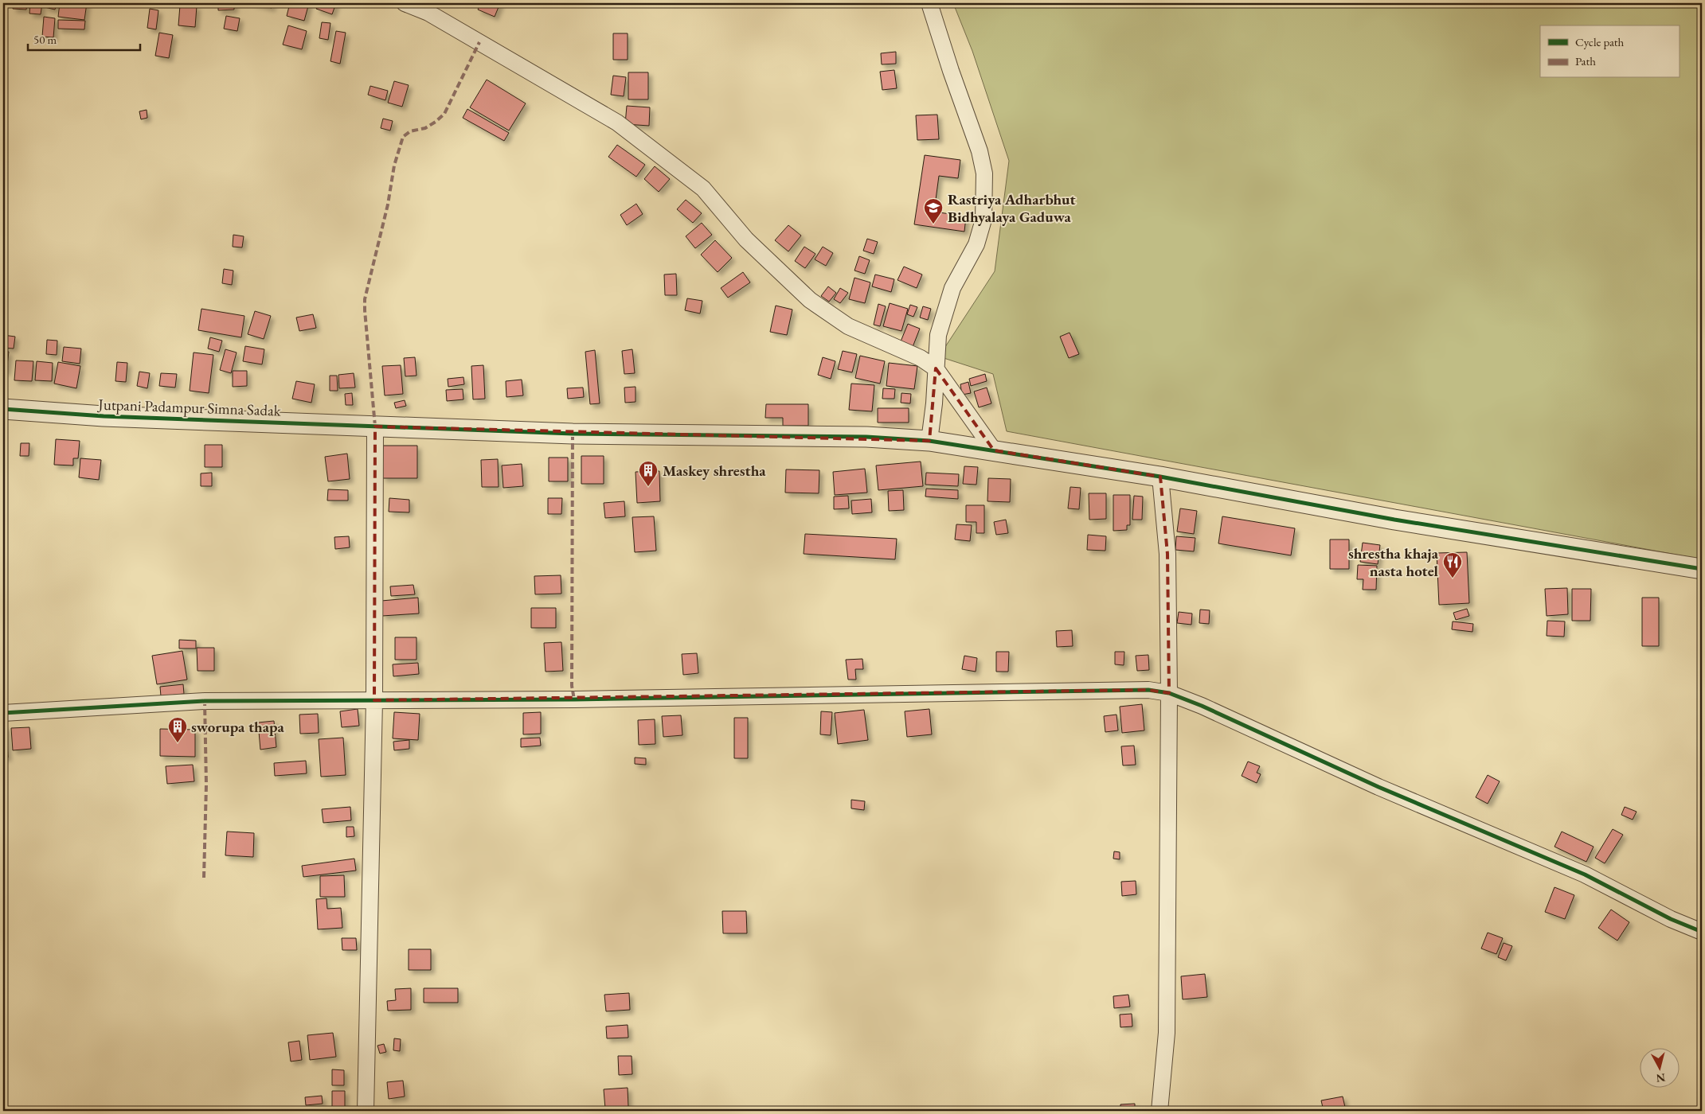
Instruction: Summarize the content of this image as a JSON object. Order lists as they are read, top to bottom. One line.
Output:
{"streets":{"street":["Jutpani Padampur Simna Sadak"]},"places":{"school or university":["Rastriya Adharbhut Bidhyalaya Gaduwa"],"building":["Maskey shrestha","sworupa thapa"],"restaurant":["shrestha khaja nasta hotel"]},"legend":["Cycle path","Path"],"scale_bar":"50 m","north":"bottom"}
